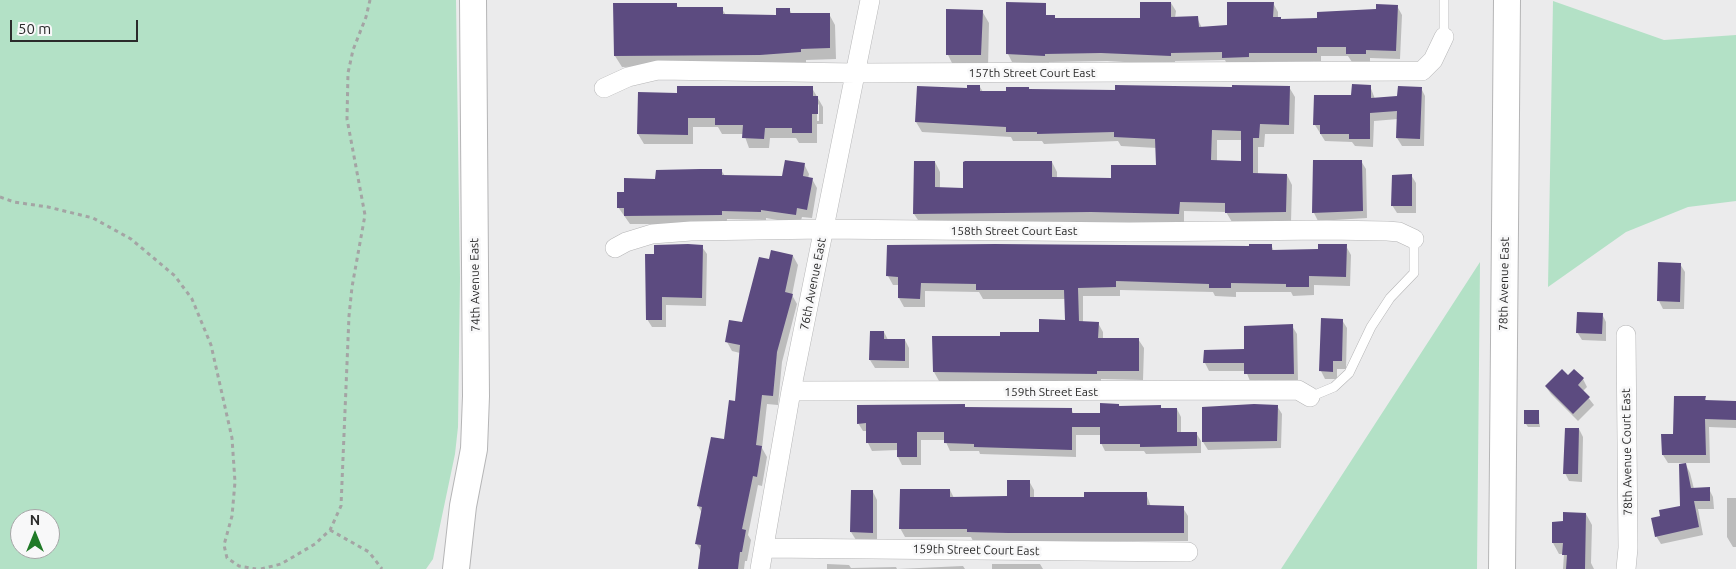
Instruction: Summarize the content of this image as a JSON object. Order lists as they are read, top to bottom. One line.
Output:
{"streets":{"street":["157th Street Court East","158th Street Court East","76th Avenue East","78th Avenue East","74th Avenue East","159th Street East","78th Avenue Court East","159th Street Court East"]},"crossings":[["157th Street Court East","76th Avenue East"],["158th Street Court East","76th Avenue East"],["76th Avenue East","159th Street East"],["76th Avenue East","159th Street Court East"]],"scale_bar":"50 m","north":"top"}
